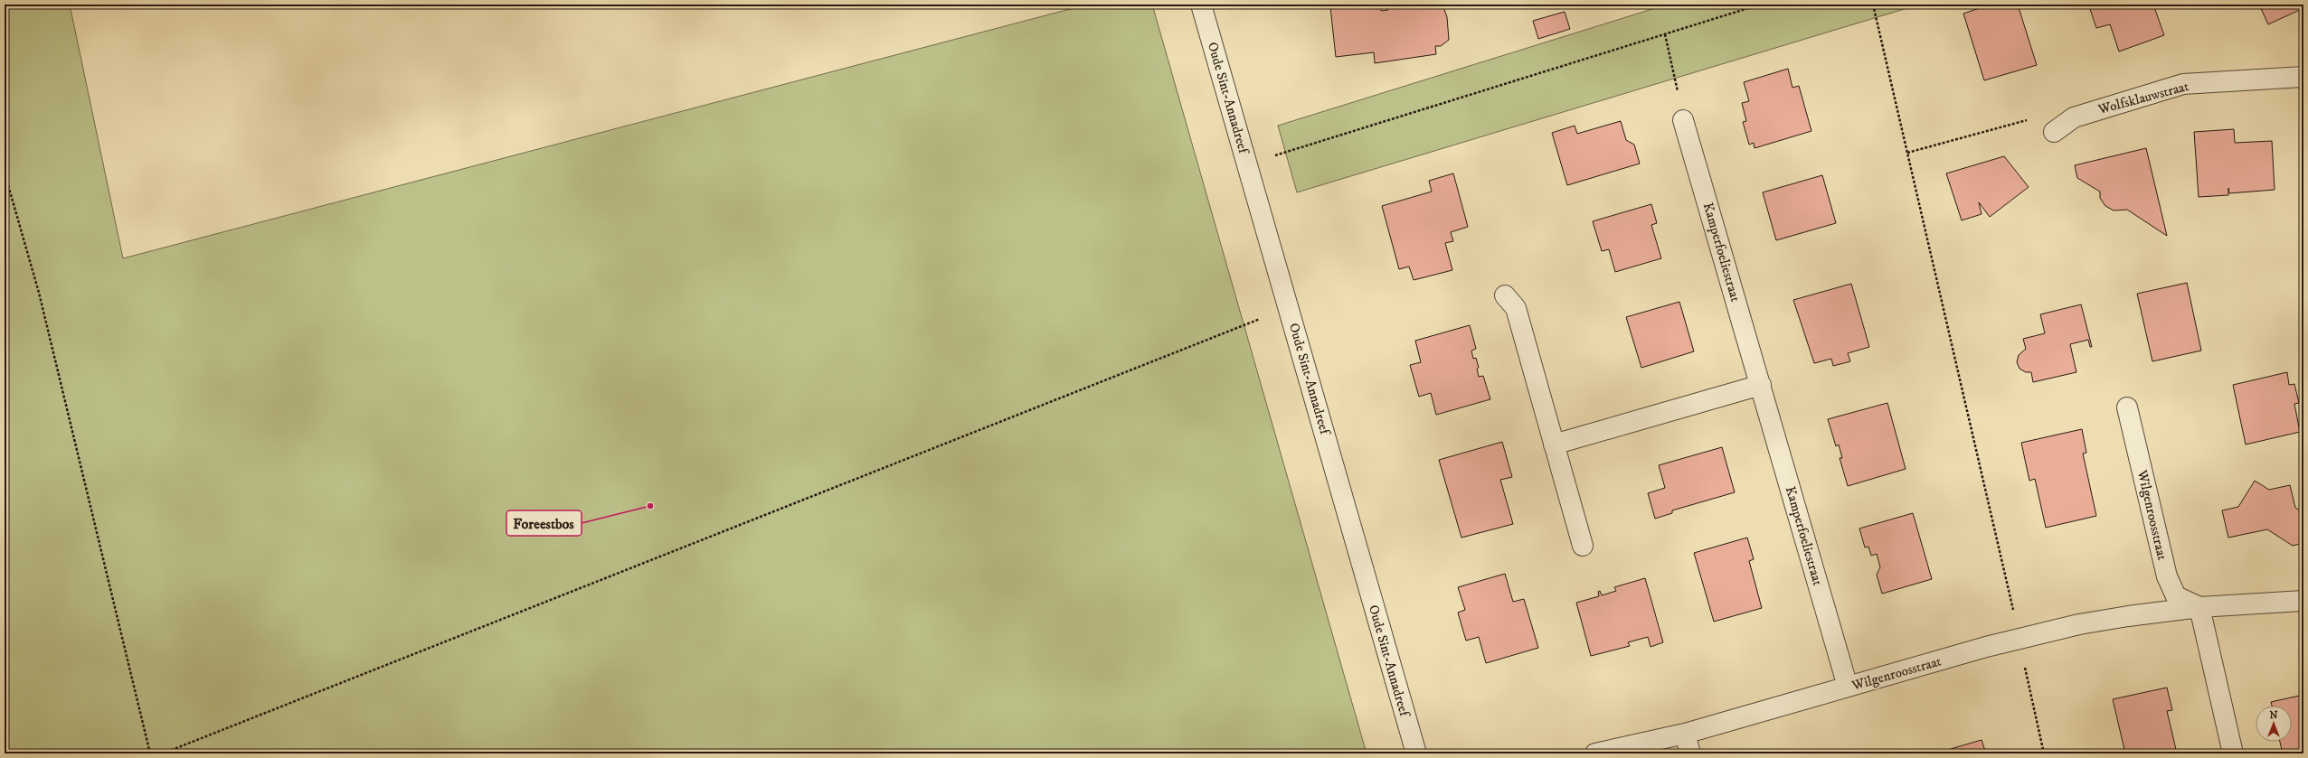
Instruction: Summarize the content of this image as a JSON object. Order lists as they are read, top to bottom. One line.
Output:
{"streets":{"street":["Oude Sint-Annadreef","Wolfsklauwstraat","Kamperfoeliestraat","Wilgenroosstraat"]},"crossings":[["Kamperfoeliestraat","Wilgenroosstraat"]],"places":["Foreestbos"],"north":"top"}
